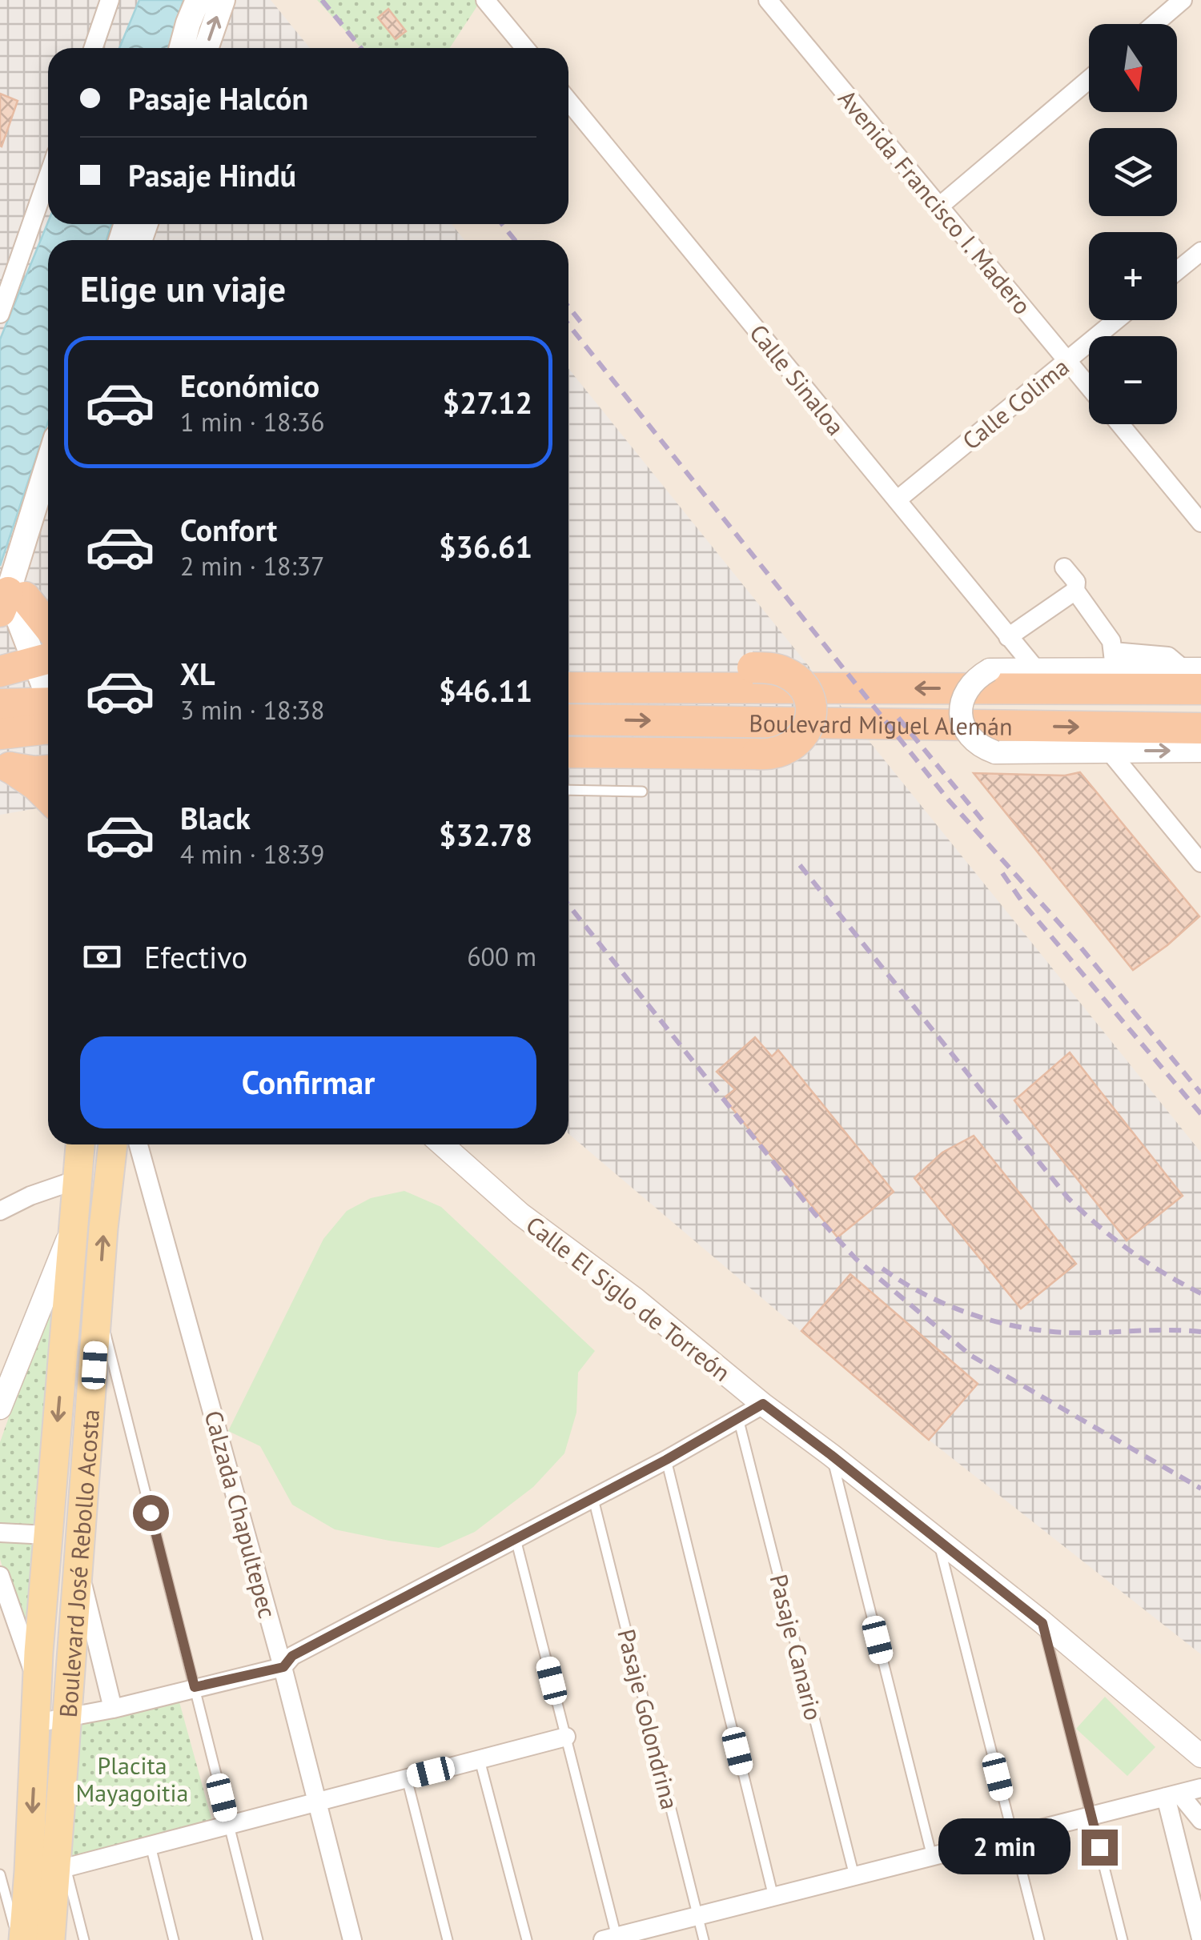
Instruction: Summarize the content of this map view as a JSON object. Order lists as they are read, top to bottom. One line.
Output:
{"streets":{"highway":["Boulevard Miguel Alemán"],"main road":["Boulevard José Rebollo Acosta"],"street":["Avenida Francisco I. Madero","Calle Sinaloa","Calle Colima","Calle El Siglo de Torreón","Calzada Chapultepec"],"lane":["Pasaje Canario","Pasaje Golondrina"]},"crossings":[["Avenida Francisco I. Madero","Calle Colima"],["Calle Sinaloa","Calle Colima"]],"parks":["Placita Mayagoitia"],"north":"bottom","page":{"map_buttons":["+","−"],"banner":["Pasaje Halcón","Pasaje Hindú"],"heading":"Elige un viaje","list":[{"name":"Económico","note":"1 min · 18:36","value":"$27.12"},{"name":"Confort","note":"2 min · 18:37","value":"$36.61"},{"name":"XL","note":"3 min · 18:38","value":"$46.11"},{"name":"Black","note":"4 min · 18:39","value":"$32.78"}],"pay":["Efectivo","600 m"],"buttons":"Confirmar","bubble":"2 min"}}
